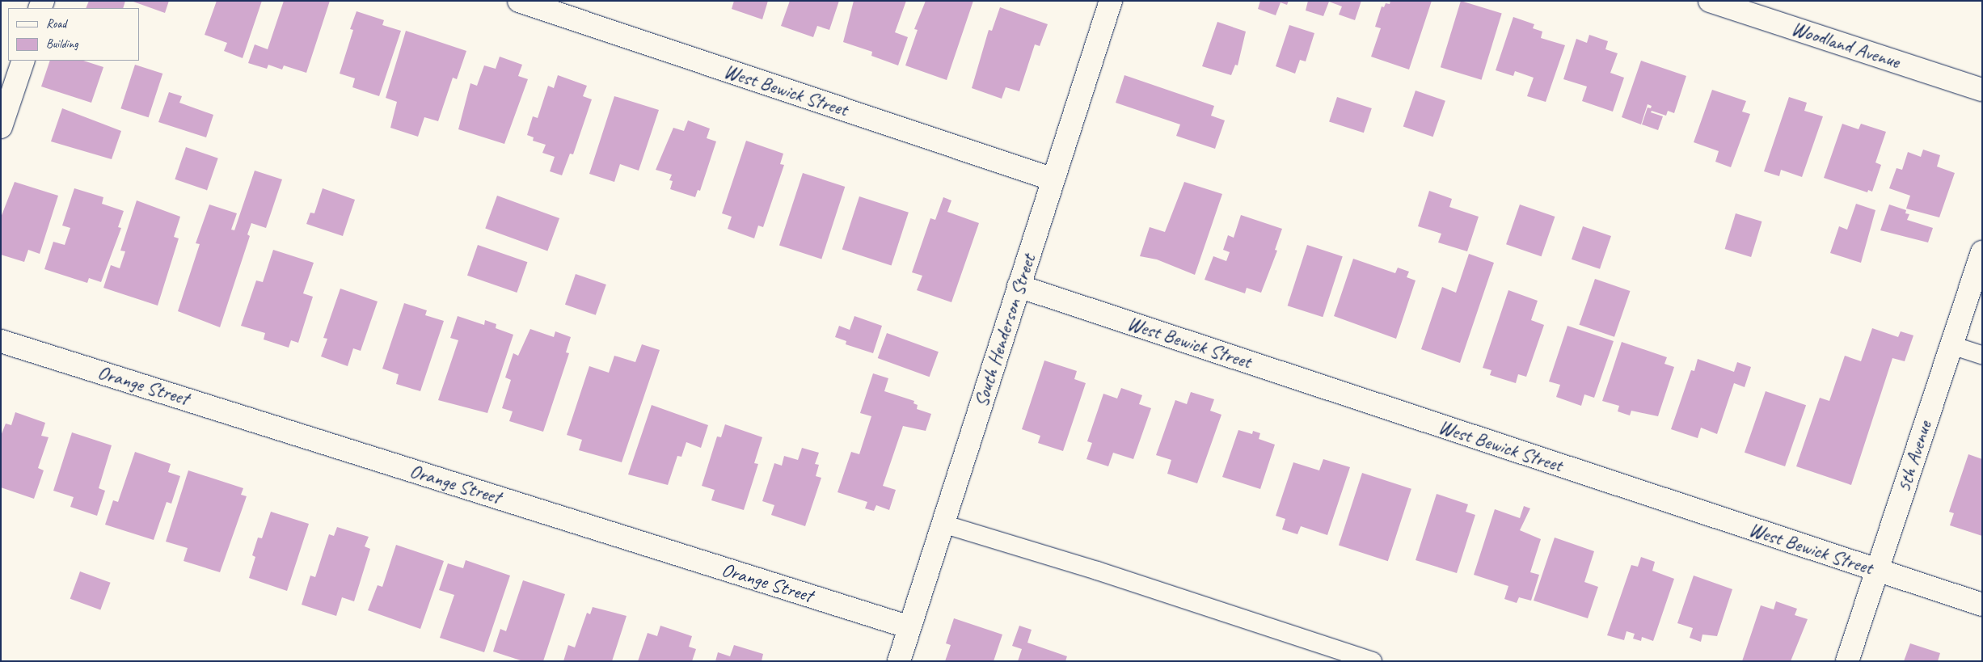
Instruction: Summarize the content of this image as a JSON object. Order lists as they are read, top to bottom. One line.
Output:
{"streets":{"street":["Woodland Avenue","West Bewick Street","South Henderson Street","Orange Street","5th Avenue"]},"crossings":[["West Bewick Street","South Henderson Street"],["West Bewick Street","5th Avenue"],["South Henderson Street","Orange Street"]],"legend":["Road","Building"]}
